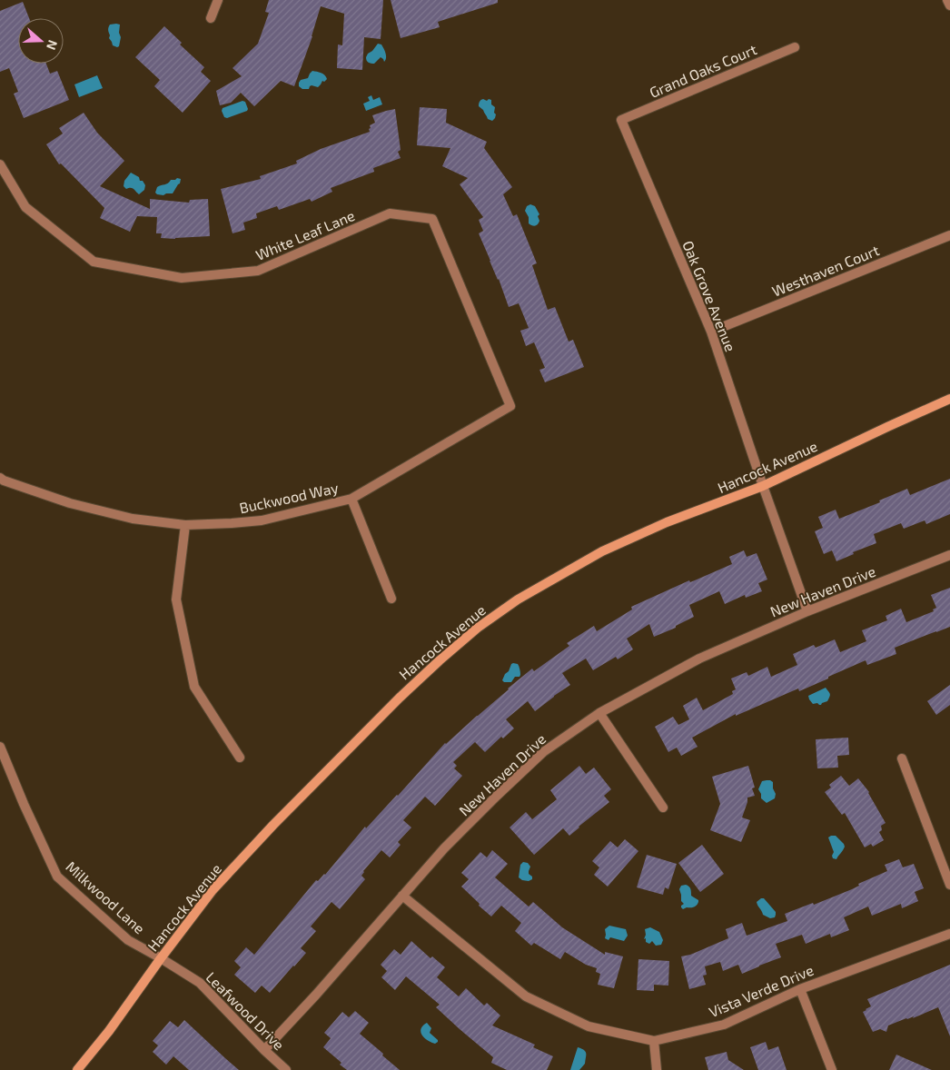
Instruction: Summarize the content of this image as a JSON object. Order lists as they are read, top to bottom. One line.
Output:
{"streets":{"main road":["Hancock Avenue"],"street":["Grand Oaks Court","White Leaf Lane","Westhaven Court","Oak Grove Avenue","Buckwood Way","New Haven Drive","Milkwood Lane","Vista Verde Drive","Leafwood Drive"]},"crossings":[["Grand Oaks Court","Oak Grove Avenue"],["White Leaf Lane","Buckwood Way"],["Westhaven Court","Oak Grove Avenue"],["Oak Grove Avenue","Hancock Avenue"],["Oak Grove Avenue","New Haven Drive"],["Hancock Avenue","Milkwood Lane"],["Hancock Avenue","Leafwood Drive"],["New Haven Drive","Vista Verde Drive"],["New Haven Drive","Leafwood Drive"],["Milkwood Lane","Leafwood Drive"]],"north":"right"}
